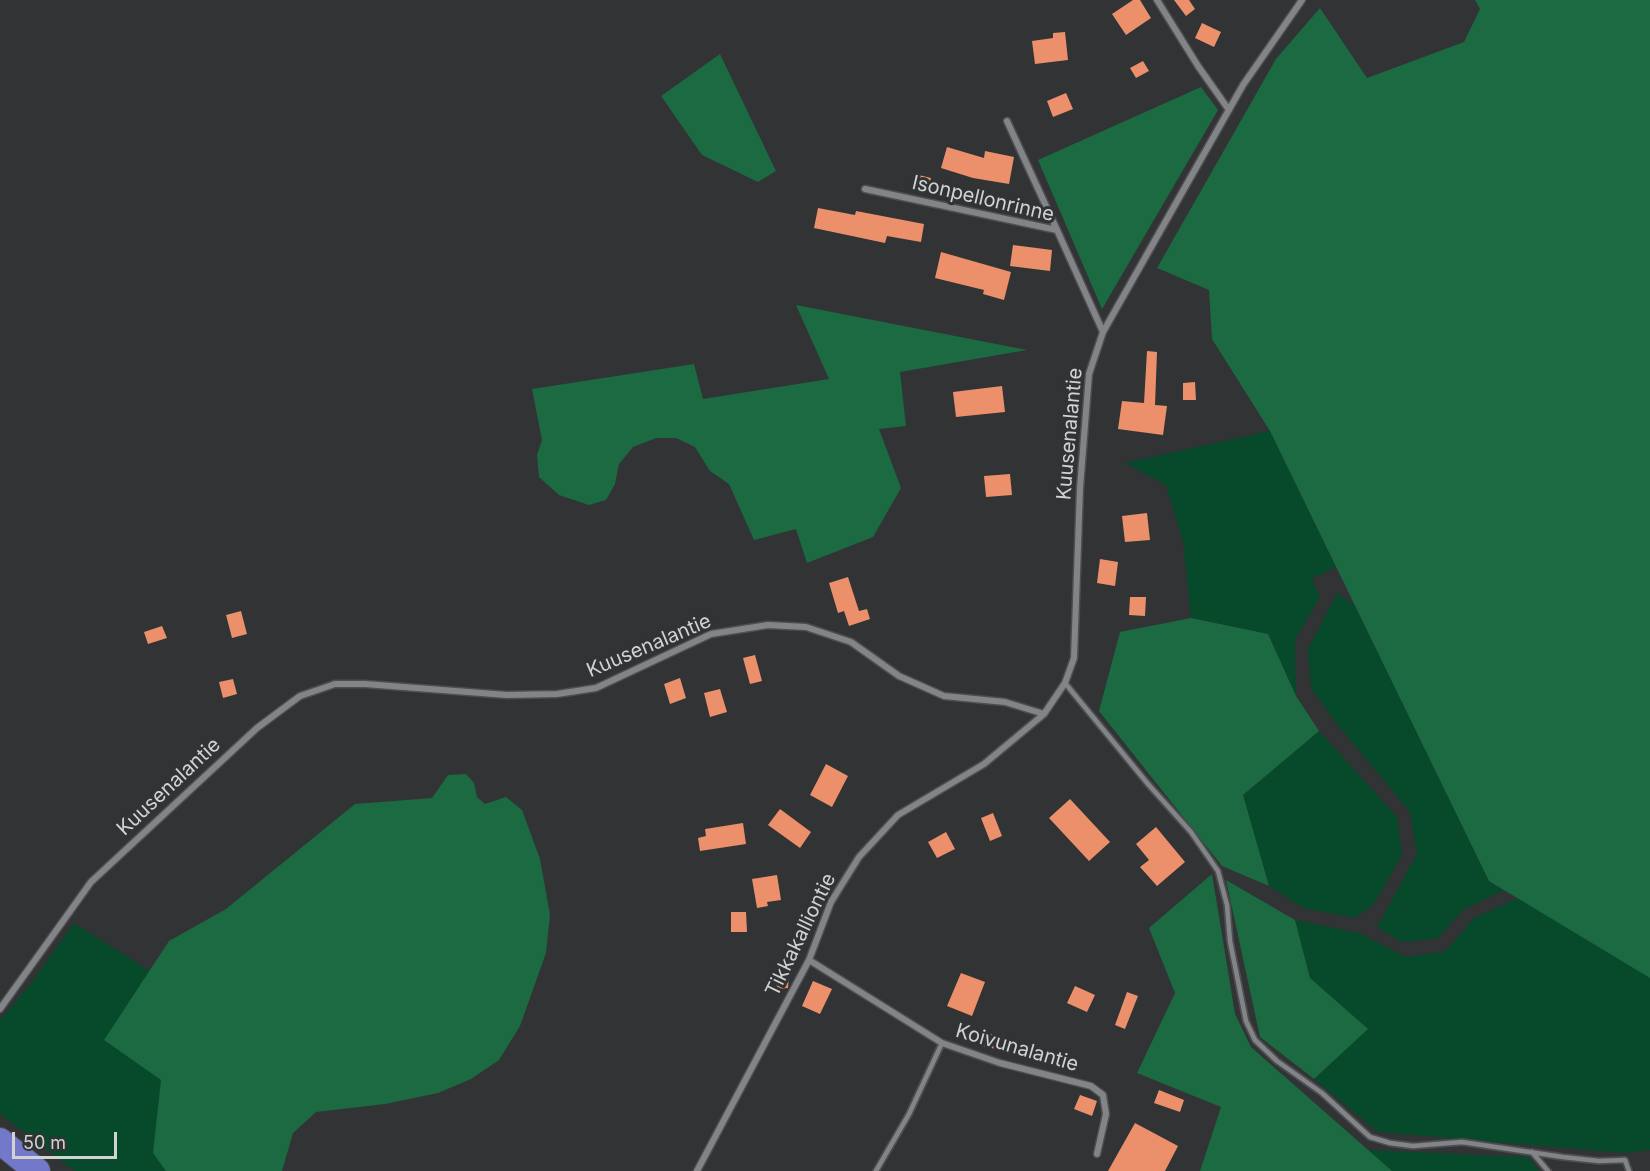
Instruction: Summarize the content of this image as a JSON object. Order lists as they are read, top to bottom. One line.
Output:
{"streets":{"street":["Isonpellonrinne","Kuusenalantie","Tikkakalliontie","Koivunalantie"]},"crossings":[["Isonpellonrinne","Kuusenalantie"],["Kuusenalantie","Tikkakalliontie"],["Tikkakalliontie","Koivunalantie"]],"scale_bar":"50 m"}
